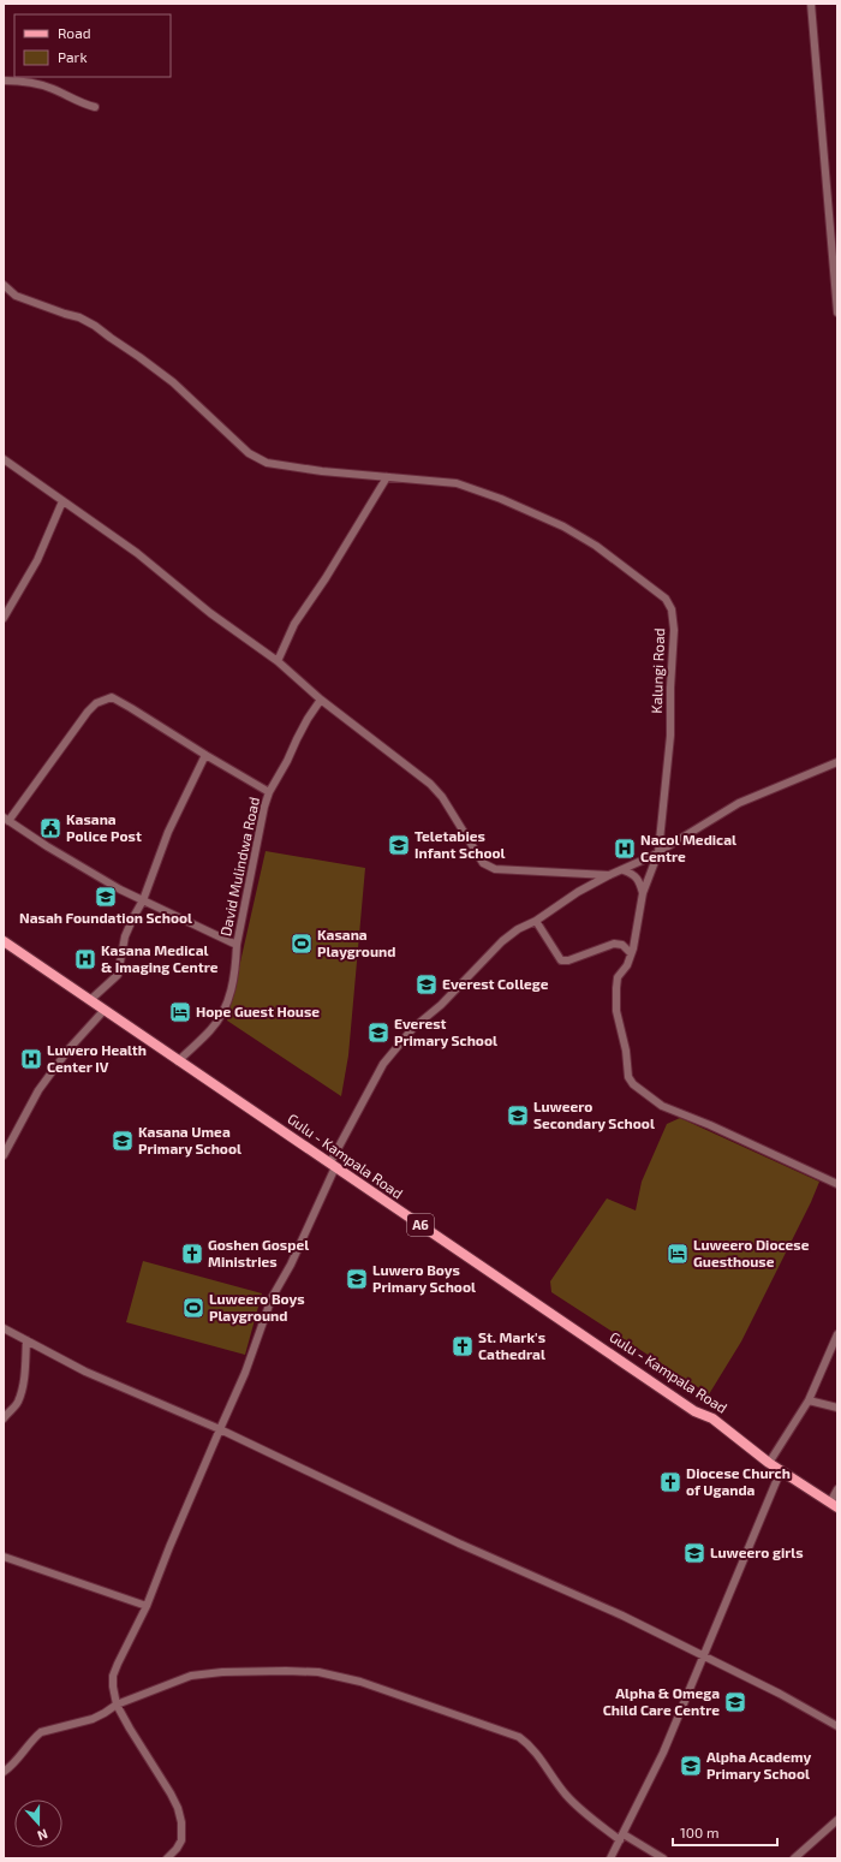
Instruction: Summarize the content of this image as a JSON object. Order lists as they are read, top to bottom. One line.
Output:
{"streets":{"main road":["Gulu - Kampala Road","A6"],"street":["Kalungi Road","David Mulindwa Road"]},"crossings":[["David Mulindwa Road","Gulu - Kampala Road"]],"places":{"public building":["Kasana Police Post"],"school or university":["Teletabies Infant School","Nasah Foundation School","Everest College","Everest Primary School","Luweero Secondary School","Kasana Umea Primary School","Luwero Boys Primary School","Luweero girls","Alpha & Omega Child Care Centre","Alpha Academy Primary School"],"hospital":["Nacol Medical Centre","Kasana Medical & Imaging Centre","Luwero Health Center IV"],"sports":["Kasana Playground","Luweero Boys Playground"],"hotel":["Hope Guest House","Luweero Diocese Guesthouse"],"church":["Goshen Gospel Ministries","St. Mark's Cathedral","Diocese Church of Uganda"]},"legend":["Road","Park"],"scale_bar":"100 m","north":"bottom"}
